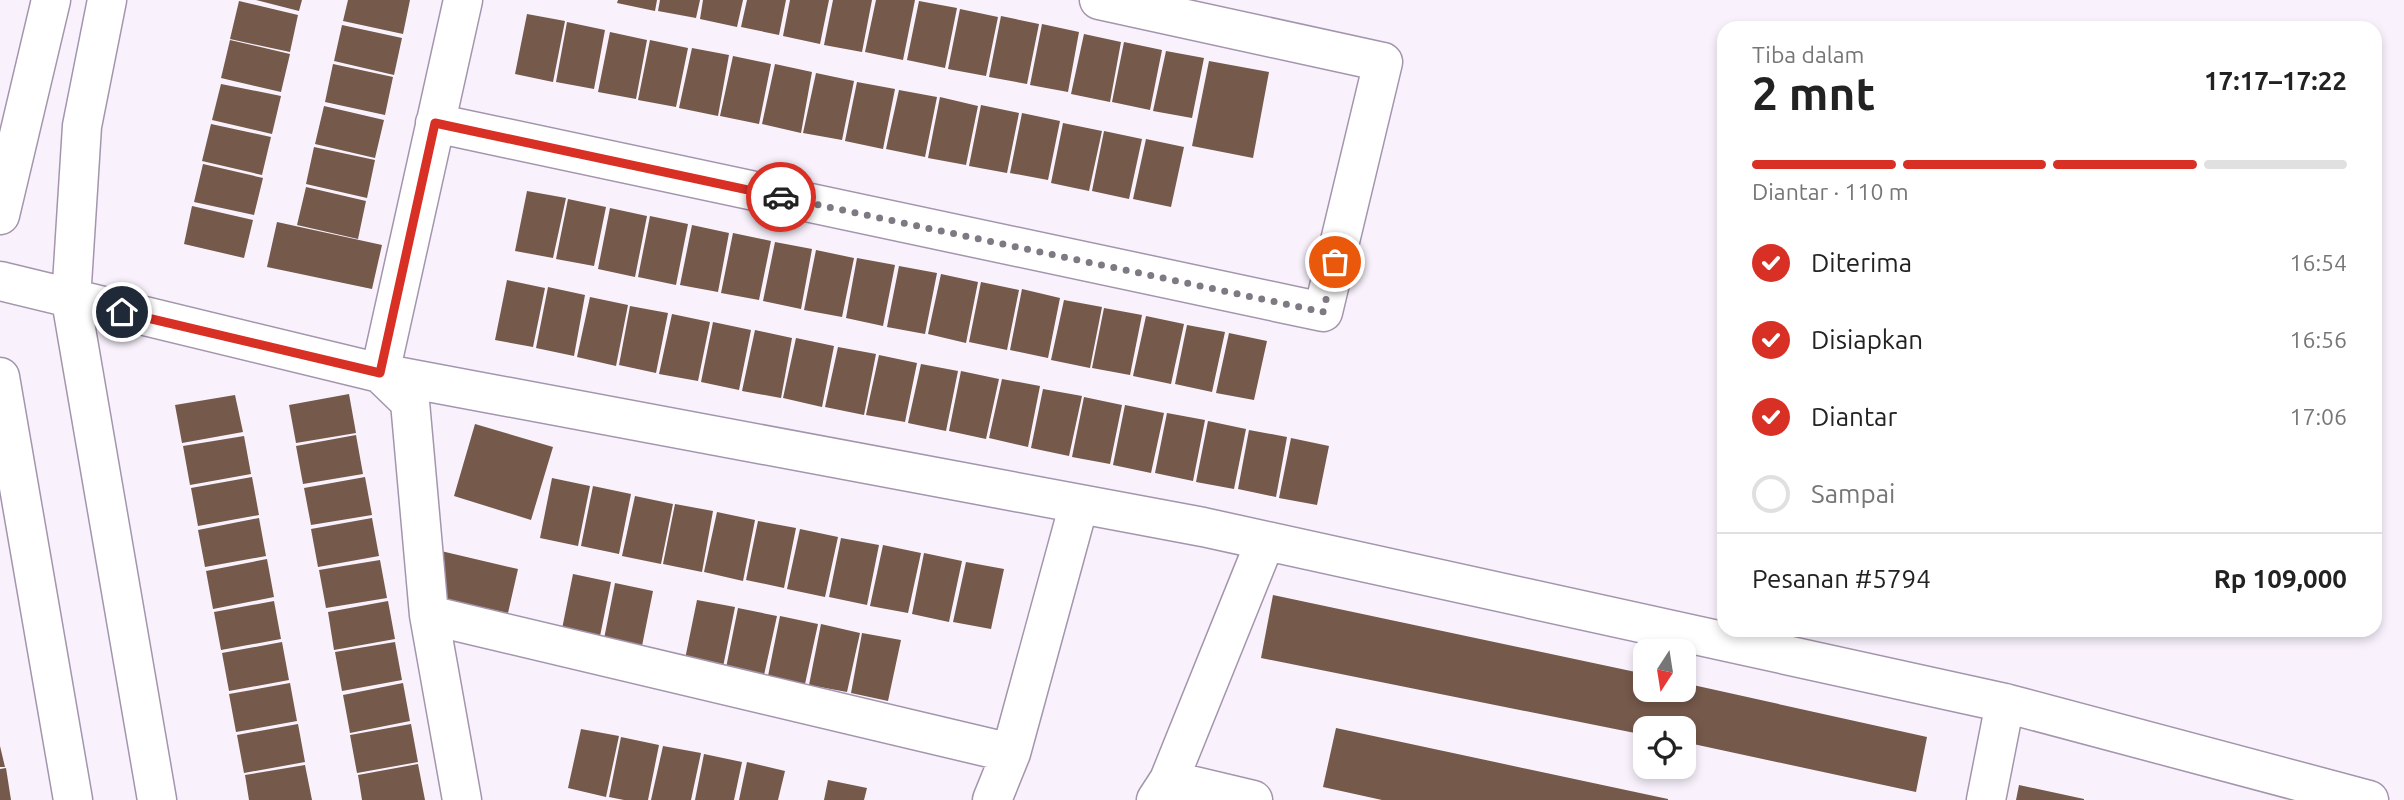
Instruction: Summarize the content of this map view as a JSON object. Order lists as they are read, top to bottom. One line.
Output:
{"north":"bottom","page":{"heading":["2 mnt","Tiba dalam","17:17–17:22"],"panel":["Pesanan #5794","Rp 109,000"],"bar":"Diantar · 110 m","list":[["Diterima","16:54"],["Disiapkan","16:56"],["Diantar","17:06"],"Sampai"]}}
